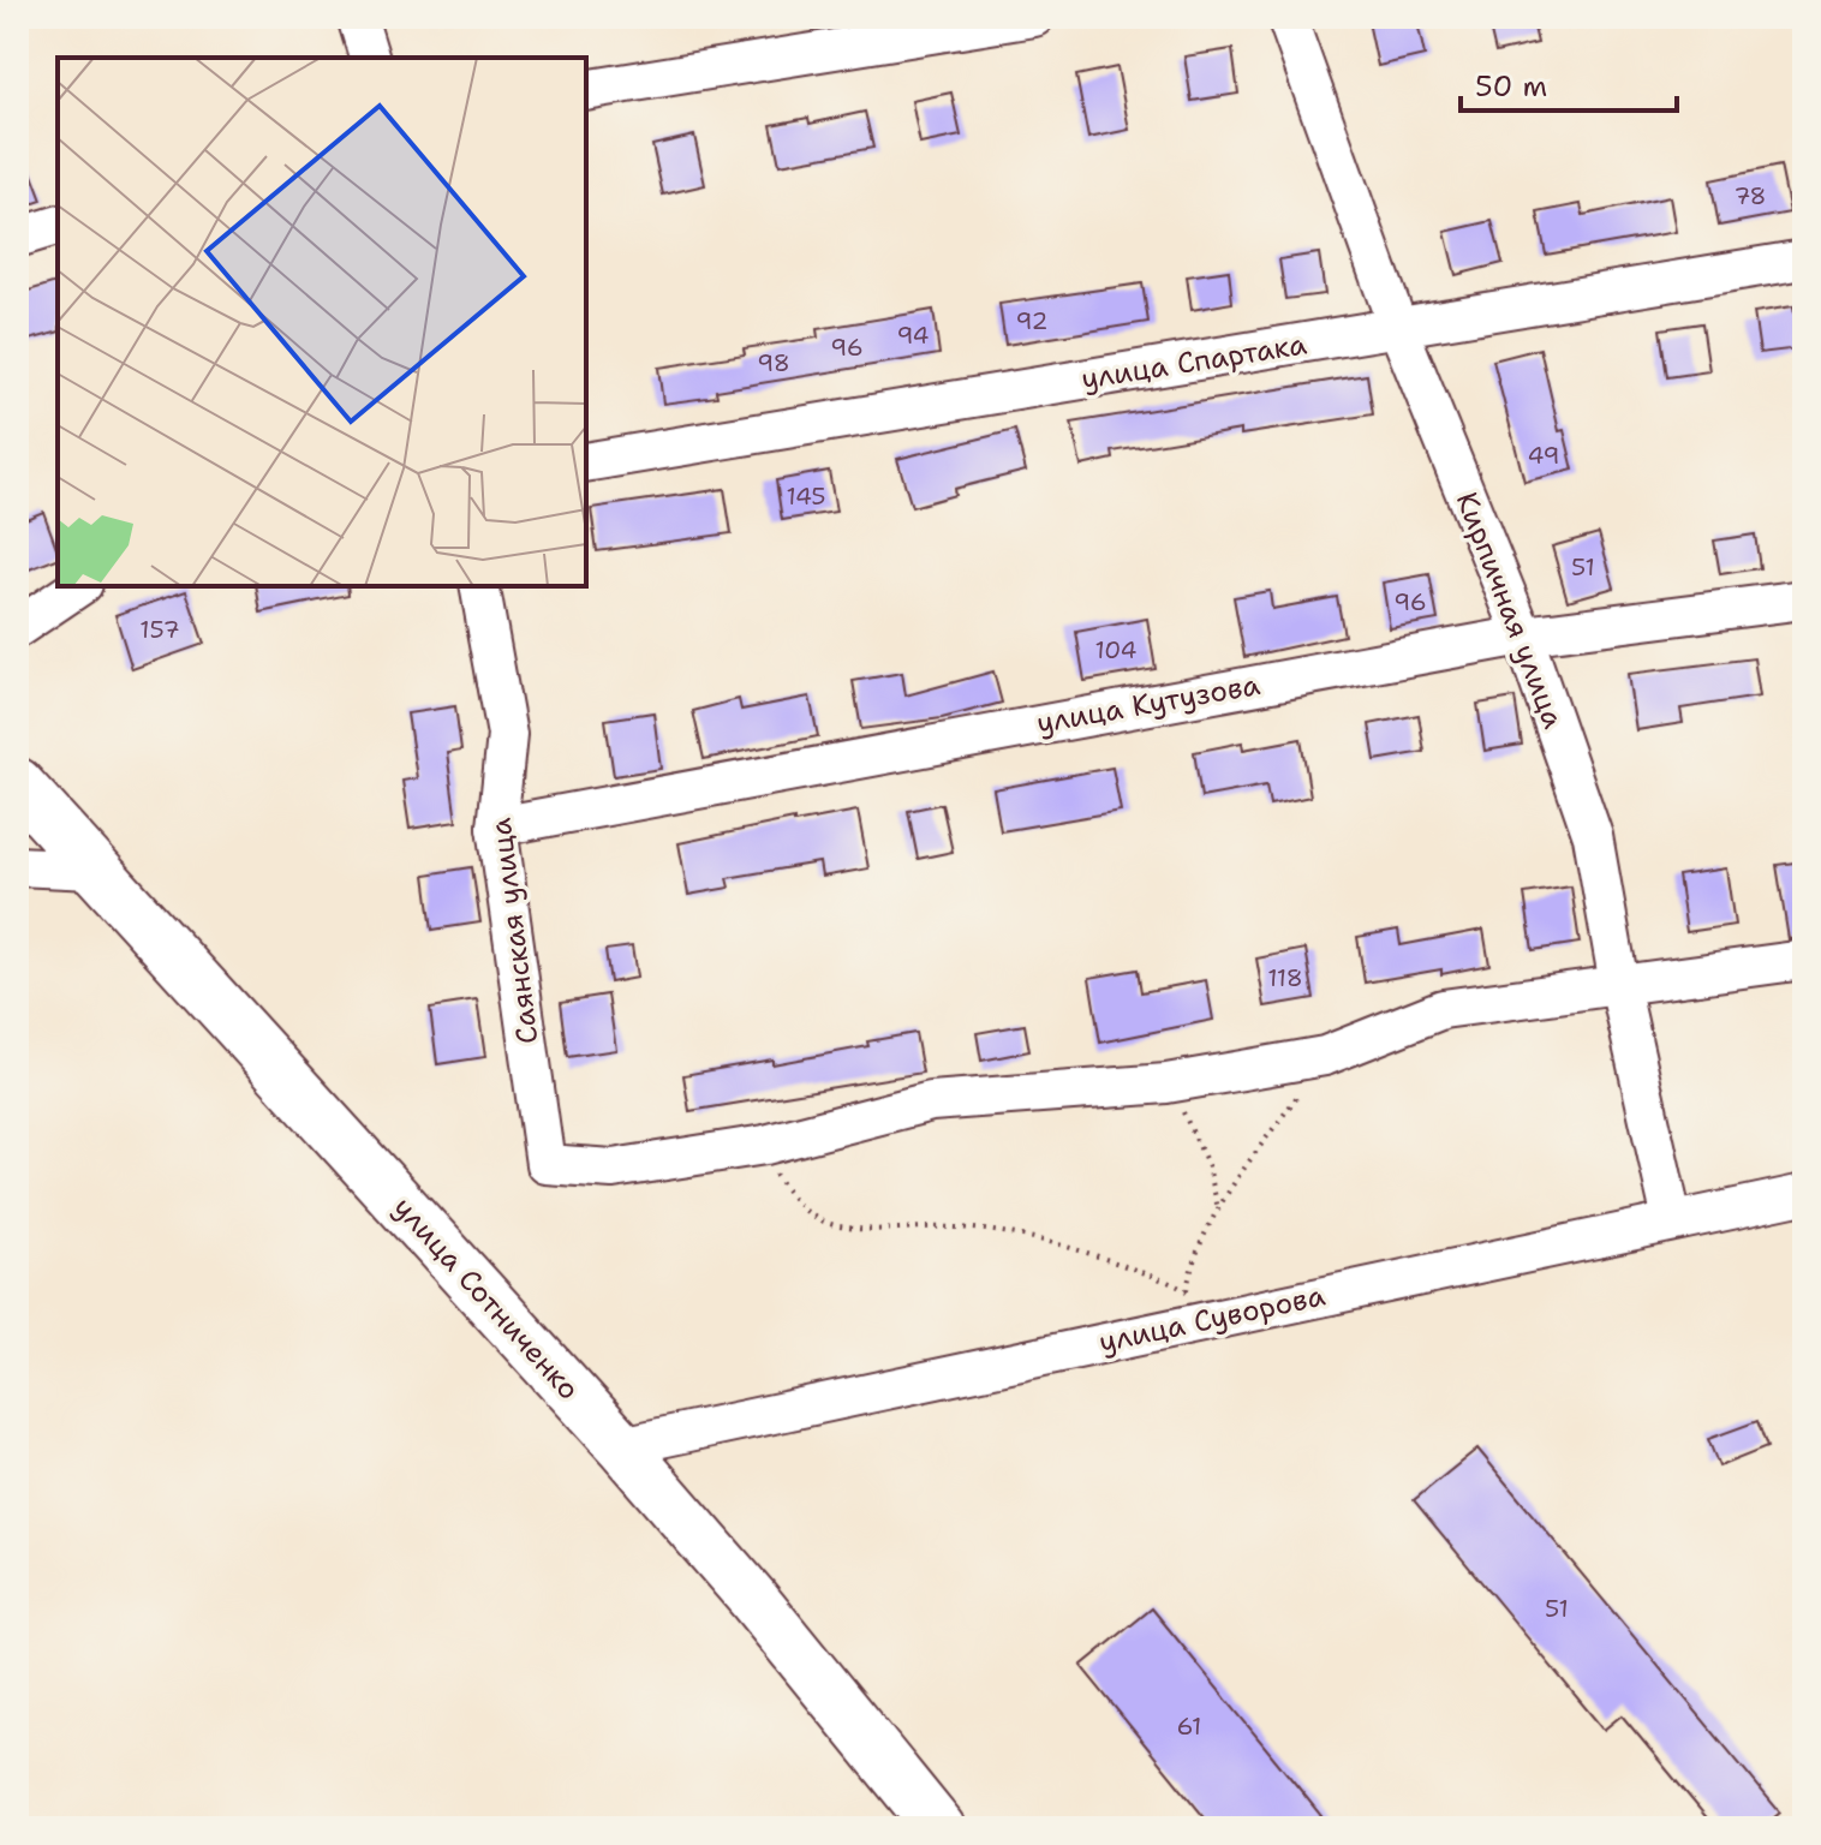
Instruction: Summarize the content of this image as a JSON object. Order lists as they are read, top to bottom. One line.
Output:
{"streets":{"main road":["улица Сотниченко"],"street":["улица Спартака","Кирпичная улица","улица Кутузова","Саянская улица","улица Суворова"]},"crossings":[["улица Спартака","Кирпичная улица"],["Кирпичная улица","улица Кутузова"],["Кирпичная улица","улица Суворова"],["улица Кутузова","Саянская улица"],["улица Сотниченко","улица Суворова"]],"house_numbers":["78","92","94","96","98","49","145","51","96","157","104","118","51","61"],"scale_bar":"50 m"}
